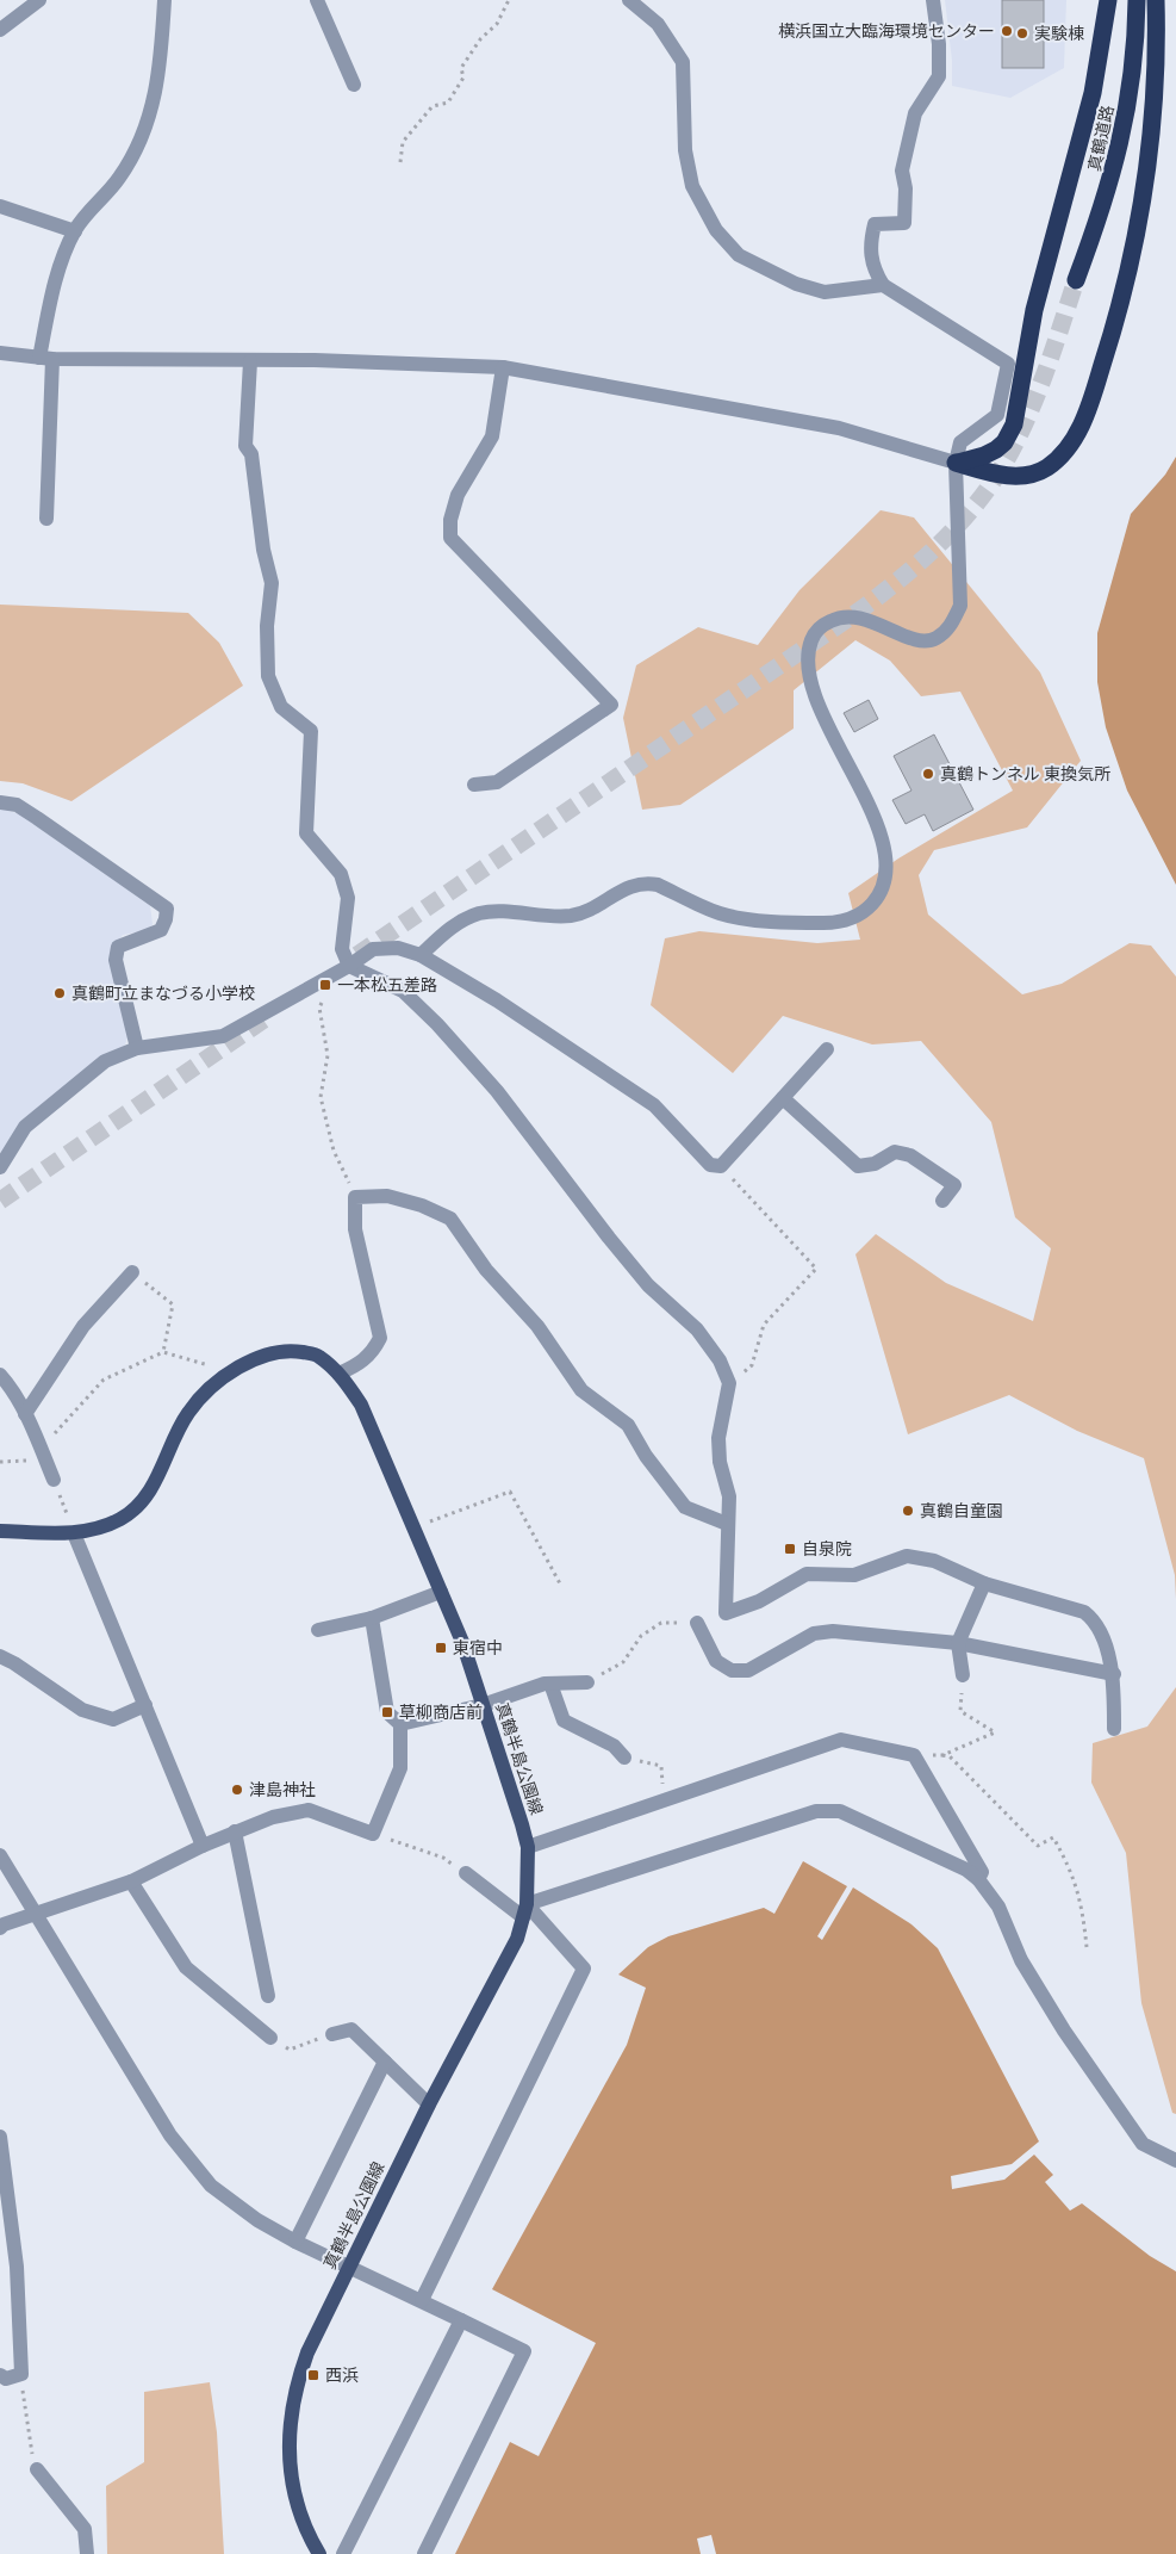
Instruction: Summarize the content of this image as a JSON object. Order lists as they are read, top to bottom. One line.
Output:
{"streets":{"highway":["真鶴道路"],"main road":["真鶴半島公園線"]},"places":{"other":["横浜国立大臨海環境センター","実験棟","真鶴トンネル 東換気所","真鶴町立まなづる小学校","真鶴自童園","津島神社"],"transit":["一本松五差路","自泉院","東宿中","草柳商店前","西浜"]}}
